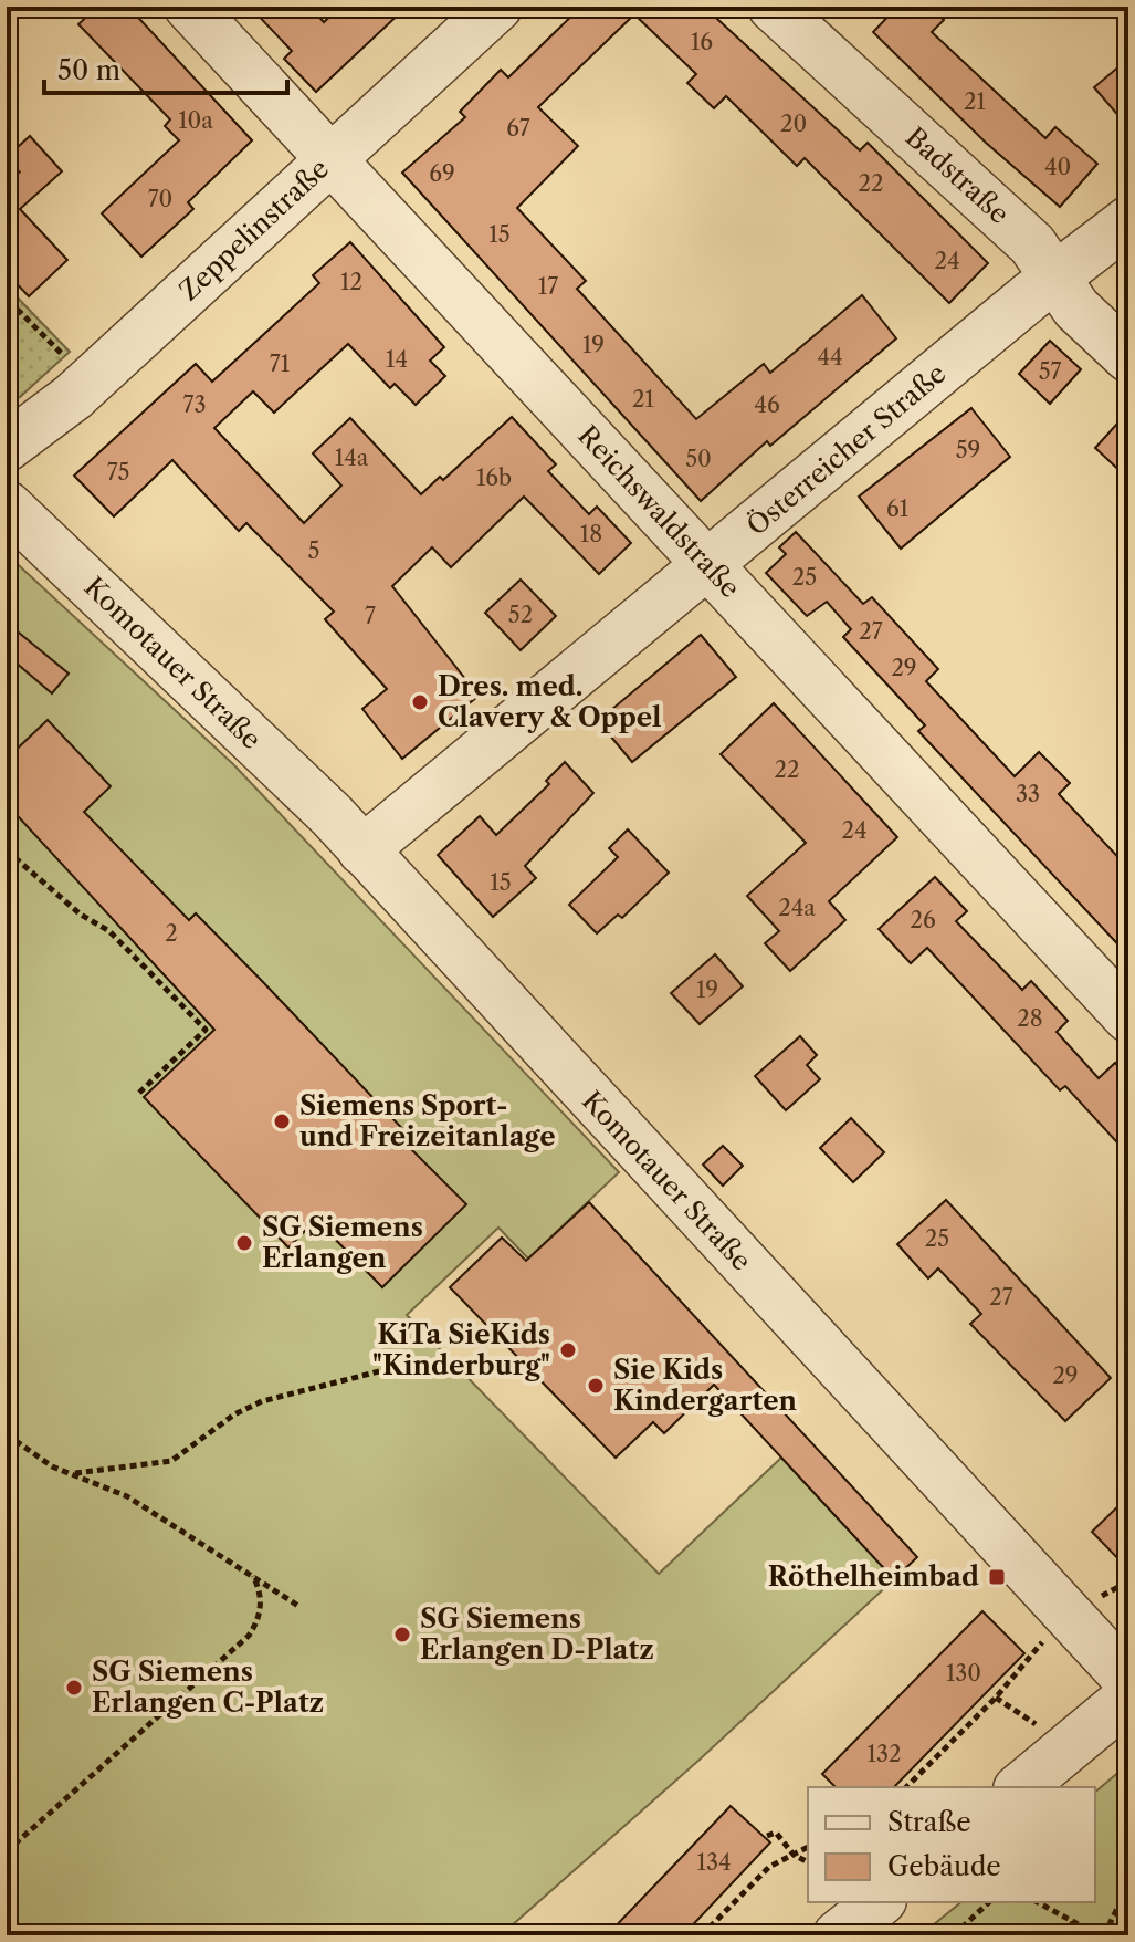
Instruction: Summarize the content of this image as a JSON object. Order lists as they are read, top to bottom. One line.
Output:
{"streets":{"street":["Badstraße","Zeppelinstraße","Österreicher Straße","Reichswaldstraße","Komotauer Straße"]},"crossings":[["Badstraße","Österreicher Straße"],["Zeppelinstraße","Reichswaldstraße"],["Österreicher Straße","Reichswaldstraße"],["Österreicher Straße","Komotauer Straße"]],"places":{"other":["Dres. med. Clavery & Oppel","Siemens Sport- und Freizeitanlage","SG Siemens Erlangen","KiTa SieKids \"Kinderburg\"","Sie Kids Kindergarten","SG Siemens Erlangen D-Platz","SG Siemens Erlangen C-Platz"],"transit":["Röthelheimbad"]},"house_numbers":["16","21","10a","20","67","40","69","22","70","15","24","12","17","19","44","14","71","57","21","73","46","59","14a","50","75","16b","61","18","5","25","52","7","27","29","22","33","24","15","24a","26","2","19","28","25","27","29","130","132","134"],"legend":["Straße","Gebäude"],"scale_bar":"50 m"}
